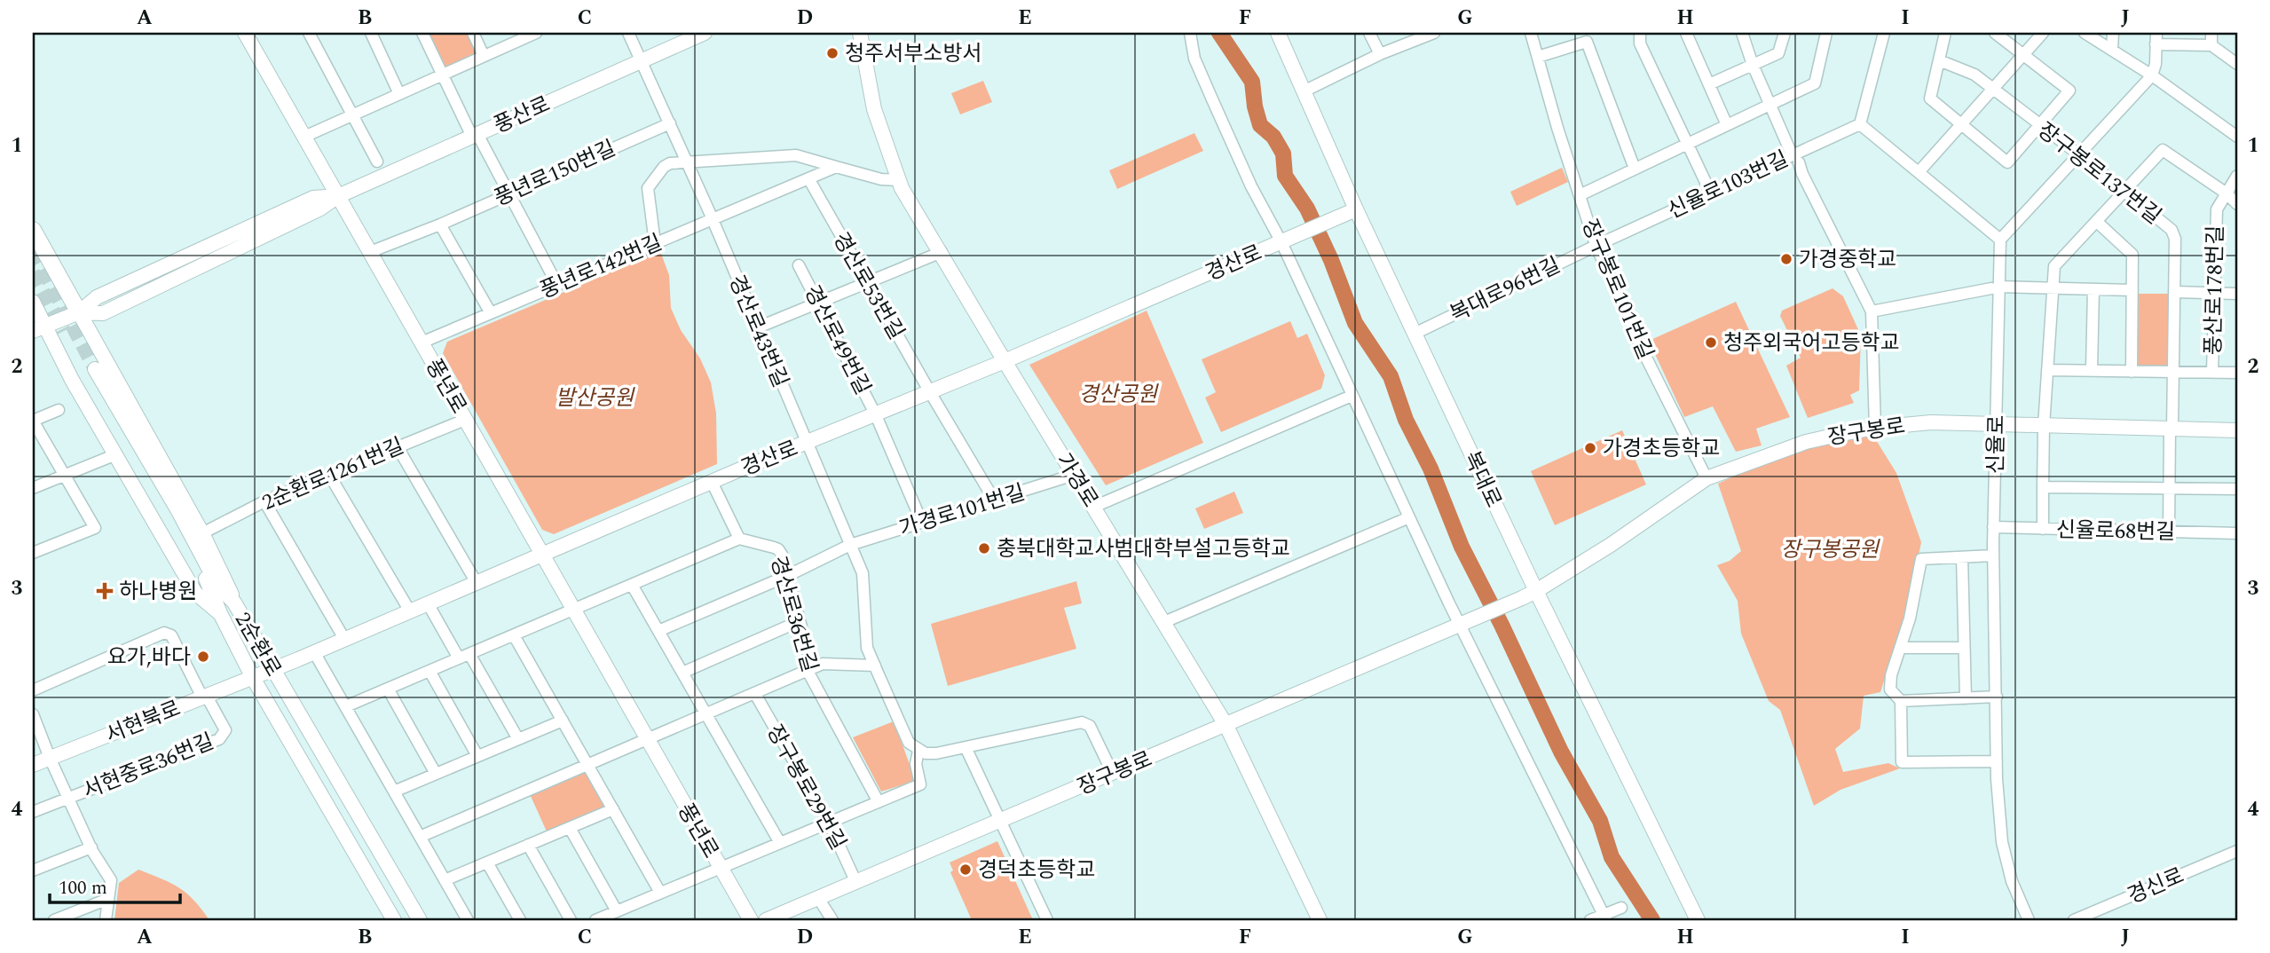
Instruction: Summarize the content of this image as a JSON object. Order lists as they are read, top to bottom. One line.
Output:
{"streets":{"street":["풍산로","풍년로150번길","장구봉로137번길","신율로103번길","경산로","풍년로142번길","경산로53번길","복대로96번길","장구봉로101번길","풍산로178번길","경산로43번길","경산로49번길","풍년로","장구봉로","신율로","2순환로1261번길","복대로","가경로","가경로101번길","신율로68번길","경산로36번길","2순환로","서현북로","서현중로36번길","장구봉로29번길","경신로"]},"crossings":[["풍산로","경산로43번길"],["풍산로","풍년로"],["풍년로150번길","경산로43번길"],["풍년로150번길","풍년로"],["장구봉로137번길","장구봉로"],["장구봉로137번길","신율로68번길"],["신율로103번길","복대로96번길"],["신율로103번길","장구봉로101번길"],["경산로","경산로53번길"],["경산로","경산로43번길"],["경산로","경산로49번길"],["경산로","풍년로"],["경산로","복대로"],["경산로","가경로"],["경산로","2순환로"],["경산로","서현북로"],["풍년로142번길","경산로53번길"],["풍년로142번길","경산로43번길"],["풍년로142번길","풍년로"],["경산로53번길","가경로101번길"],["복대로96번길","장구봉로101번길"],["복대로96번길","복대로"],["장구봉로101번길","장구봉로"],["경산로43번길","가경로101번길"],["경산로49번길","가경로101번길"],["풍년로","2순환로1261번길"],["장구봉로","신율로"],["장구봉로","복대로"],["장구봉로","가경로"],["장구봉로","장구봉로29번길"],["신율로","신율로68번길"],["가경로","가경로101번길"],["가경로101번길","경산로36번길"],["2순환로","서현북로"],["서현북로","서현중로36번길"]],"parks":["경산공원","발산공원","장구봉공원"],"places":{"other":["청주서부소방서","가경중학교","청주외국어고등학교","가경초등학교","충북대학교사범대학부설고등학교","요가,바다","경덕초등학교"],"health":["하나병원"]},"scale_bar":"100 m","grid":{"columns":["A","B","C","D","E","F","G","H","I","J"],"rows":["1","2","3","4"]}}
